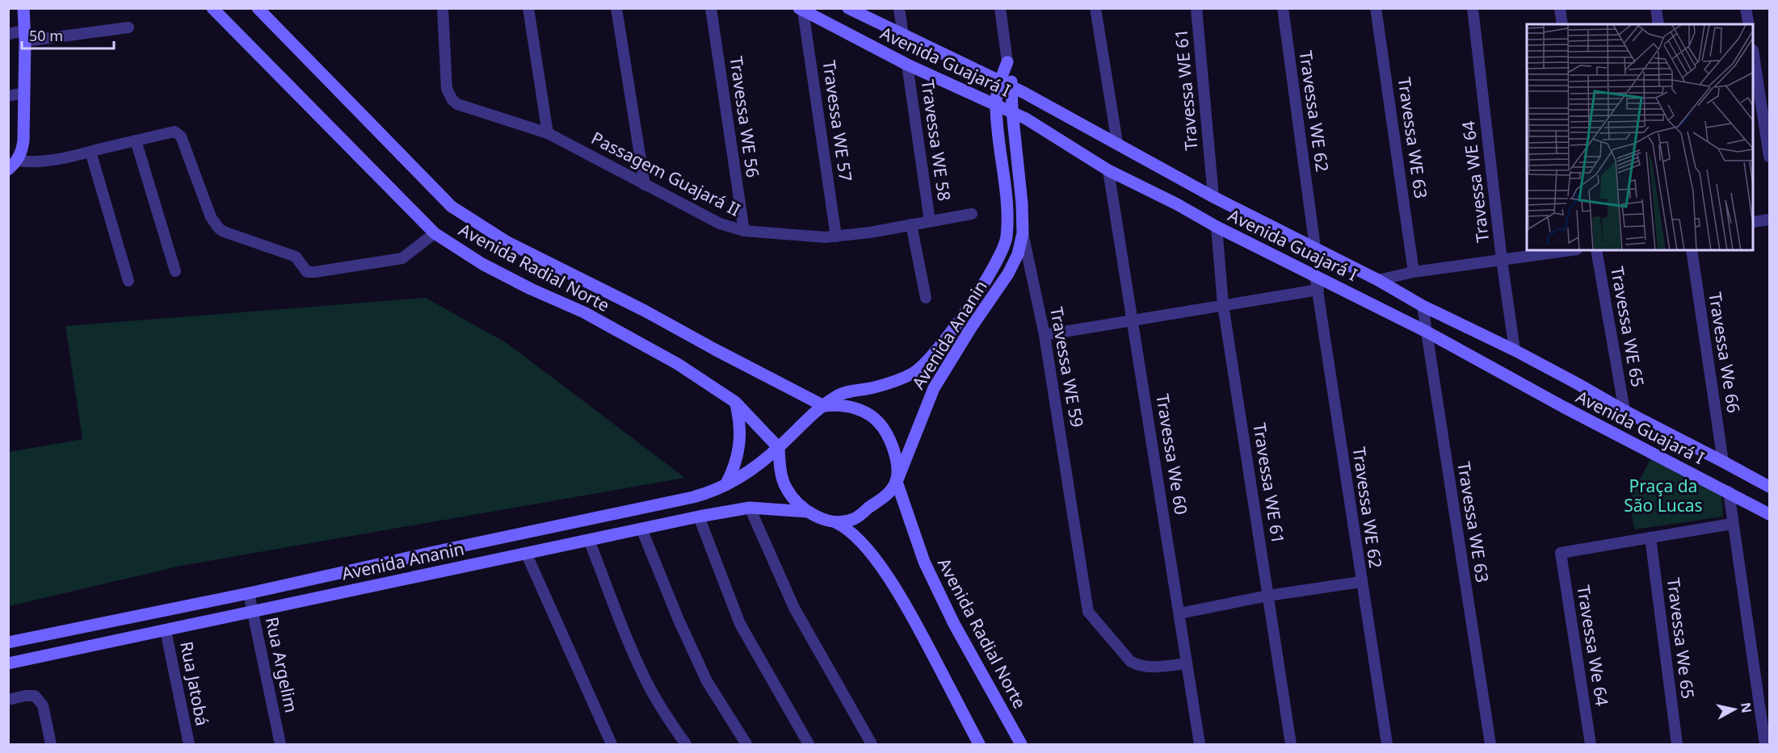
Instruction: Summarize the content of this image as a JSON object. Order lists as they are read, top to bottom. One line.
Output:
{"streets":{"main road":["Avenida Guajará I","Avenida Radial Norte","Avenida Ananin","Travessa WE 59"],"street":["Travessa WE 61","Travessa WE 62","Travessa WE 56","Travessa WE 57","Travessa WE 63","Travessa WE 58","Passagem Guajará II","Travessa WE 64","Travessa WE 65","Travessa We 66","Travessa We 60","Travessa We 65","Travessa We 64","Rua Argelim","Rua Jatobá"]},"crossings":[["Avenida Guajará I","Travessa WE 61"],["Avenida Guajará I","Travessa WE 62"],["Avenida Guajará I","Travessa WE 57"],["Avenida Guajará I","Travessa WE 63"],["Avenida Guajará I","Travessa WE 58"],["Avenida Guajará I","Travessa WE 64"],["Avenida Guajará I","Travessa WE 65"],["Avenida Guajará I","Avenida Ananin"],["Avenida Guajará I","Travessa We 66"],["Avenida Guajará I","Travessa WE 59"],["Avenida Guajará I","Travessa We 60"],["Travessa WE 56","Passagem Guajará II"],["Travessa WE 57","Passagem Guajará II"],["Travessa WE 58","Passagem Guajará II"],["Avenida Radial Norte","Avenida Ananin"],["Avenida Ananin","Travessa WE 59"],["Avenida Ananin","Rua Argelim"],["Avenida Ananin","Rua Jatobá"],["Travessa WE 59","Travessa We 60"],["Travessa We 65","Travessa We 64"]],"parks":["Praça da São Lucas"],"scale_bar":"50 m","north":"right"}
